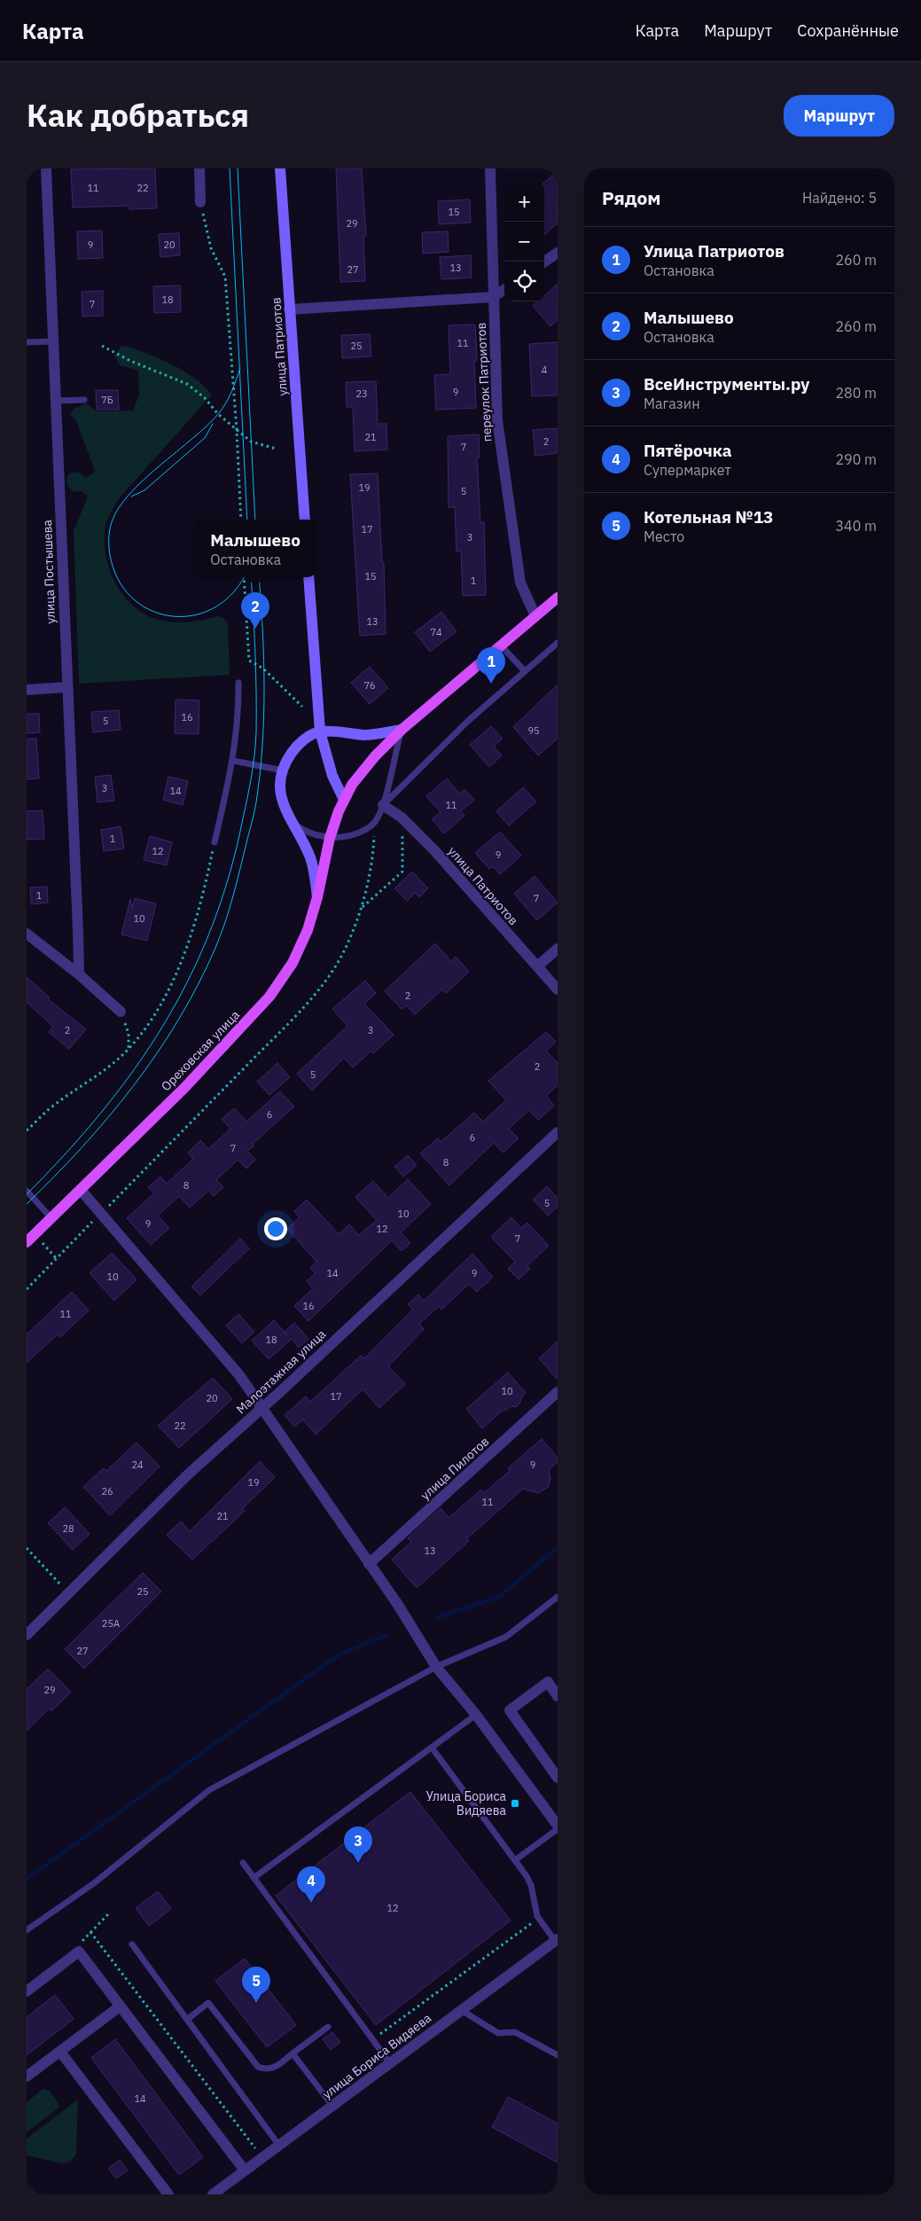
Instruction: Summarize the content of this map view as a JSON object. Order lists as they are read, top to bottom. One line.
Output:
{"streets":{"main road":["улица Патриотов","Ореховская улица"],"street":["переулок Патриотов","улица Постышева","Малоэтажная улица","улица Пилотов","улица Бориса Видяева"]},"crossings":[["переулок Патриотов","Ореховская улица"]],"places":{"transit":["Улица Бориса Видяева"]},"house_numbers":["11","22","15","29","9","20","13","27","18","7","11","25","4","9","23","7Б","21","2","7","19","5","17","3","15","1","13","74","76","16","5","95","3","14","11","1","12","9","1","7","10","2","2","3","2","5","6","6","7","8","8","5","10","9","12","7","14","9","10","16","11","18","10","17","20","22","24","9","19","26","11","21","28","13","25","25А","27","29","12","14"],"page":{"header":"Карта","nav":["Карта","Маршрут","Сохранённые"],"title":"Как добраться","buttons":"Маршрут","heading":["Рядом","Найдено: 5"],"map_buttons":["+","−"],"list":[{"mark":"1","name":"Улица Патриотов","note":"Остановка","value":"260 m"},{"mark":"2","name":"Малышево","note":"Остановка","value":"260 m"},{"mark":"3","name":"ВсеИнструменты.ру","note":"Магазин","value":"280 m"},{"mark":"4","name":"Пятёрочка","note":"Супермаркет","value":"290 m"},{"mark":"5","name":"Котельная №13","note":"Место","value":"340 m"}],"popup":["Малышево","Остановка"],"pins":["2","1","3","4","5"]}}
